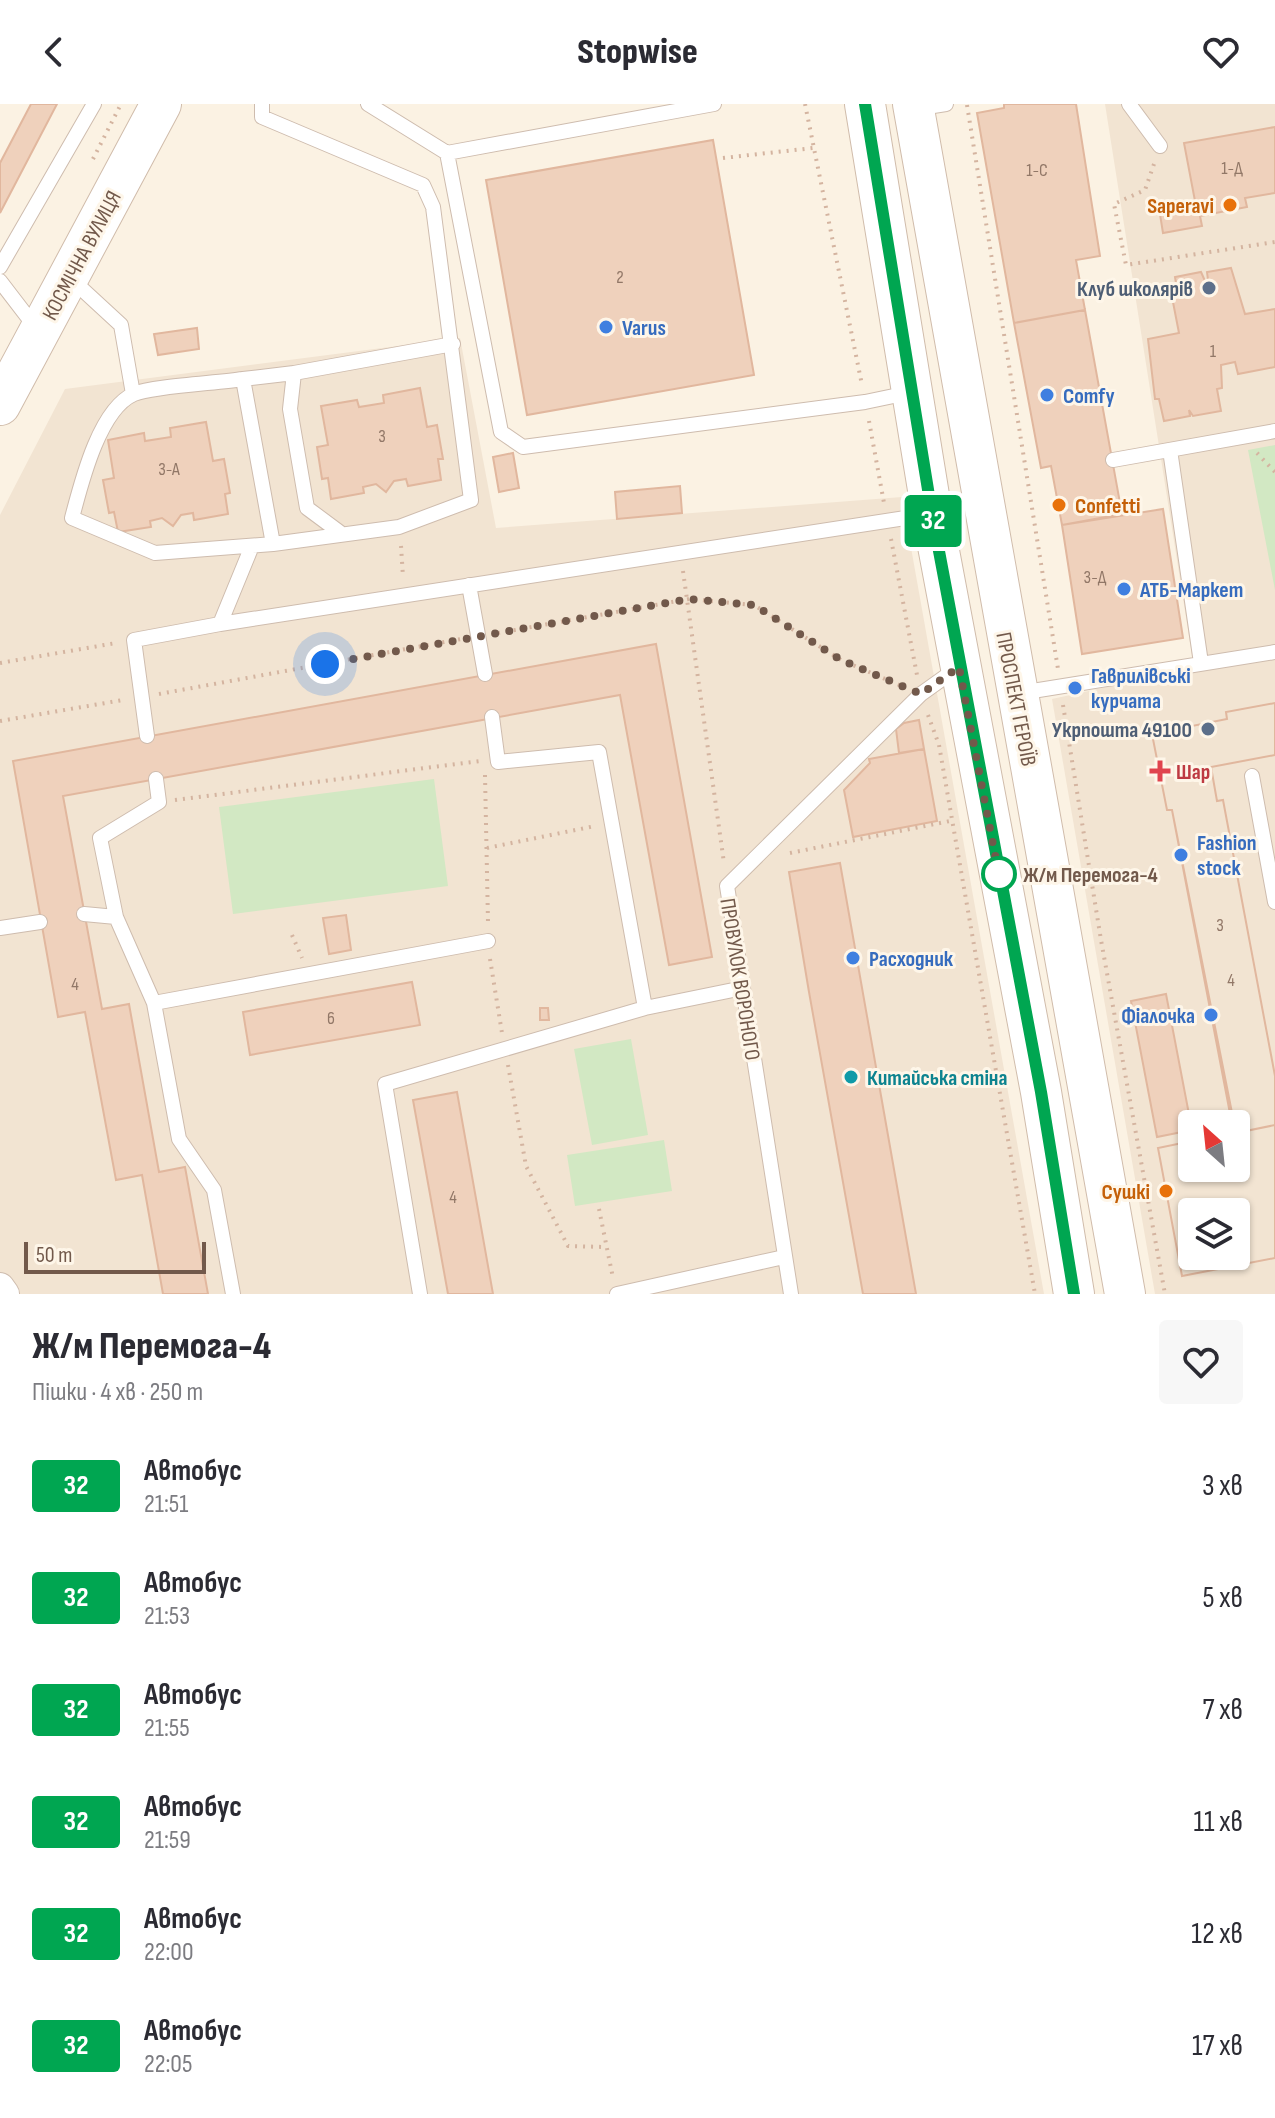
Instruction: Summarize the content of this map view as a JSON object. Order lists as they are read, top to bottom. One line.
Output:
{"streets":{"main road":["КОСМІЧНА ВУЛИЦЯ","ПРОСПЕКТ ГЕРОЇВ"],"lane":["ПРОВУЛОК ВОРОНОГО"]},"places":{"other":["Saperavi","Клуб школярів","Varus","Comfy","Confetti","АТБ-Маркет","Гаврилівські курчата","Укрпошта 49100","Fashion stock","Ж/м Перемога-4","Расходник","Фіалочка","Китайська стіна","Сушкі"],"health":["Шар"]},"lines":["bus line 32"],"house_numbers":["1-Д","1-С","2","1","3","3-А","3-Д","3","4","4","6","4"],"scale_bar":"50 m","north":"top left","page":{"header":"Stopwise","on_map":"32","scale":"50 m","heading":["Ж/м Перемога-4","Пішки · 4 хв · 250 m"],"list":[{"mark":"32","name":"Автобус","note":"21:51","value":"3 хв"},{"mark":"32","name":"Автобус","note":"21:53","value":"5 хв"},{"mark":"32","name":"Автобус","note":"21:55","value":"7 хв"},{"mark":"32","name":"Автобус","note":"21:59","value":"11 хв"},{"mark":"32","name":"Автобус","note":"22:00","value":"12 хв"},{"mark":"32","name":"Автобус","note":"22:05","value":"17 хв"}]}}
